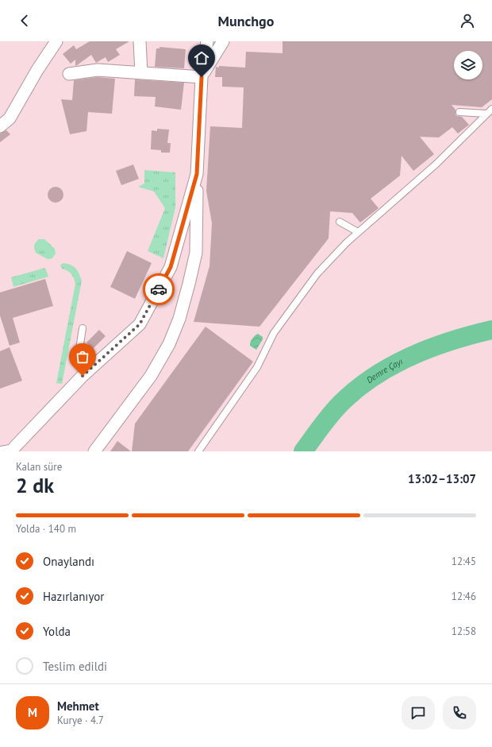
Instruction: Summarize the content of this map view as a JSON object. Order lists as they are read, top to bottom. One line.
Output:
{"water":["Demre Çayı"],"page":{"header":"Munchgo","heading":["2 dk","Kalan süre","13:02–13:07"],"panel":["Mehmet","Kurye · 4.7"],"bar":"Yolda · 140 m","list":[["Onaylandı","12:45"],["Hazırlanıyor","12:46"],["Yolda","12:58"],"Teslim edildi"],"round":"M"}}
